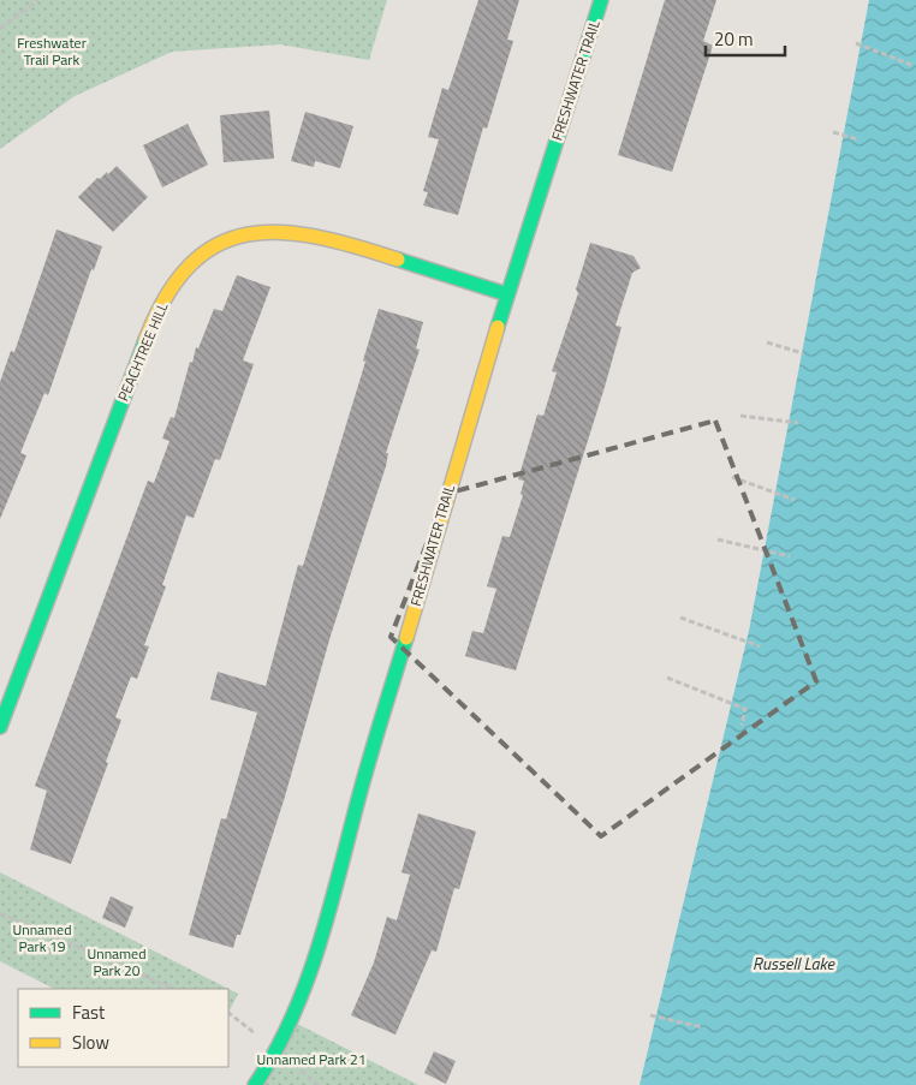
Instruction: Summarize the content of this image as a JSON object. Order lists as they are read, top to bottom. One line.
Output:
{"streets":{"street":["FRESHWATER TRAIL","PEACHTREE HILL"]},"crossings":[["FRESHWATER TRAIL","PEACHTREE HILL"]],"water":["Russell Lake"],"parks":["Freshwater Trail Park","Unnamed Park 19","Unnamed Park 20","Unnamed Park 21"],"legend":["Fast","Slow"],"scale_bar":"20 m"}
